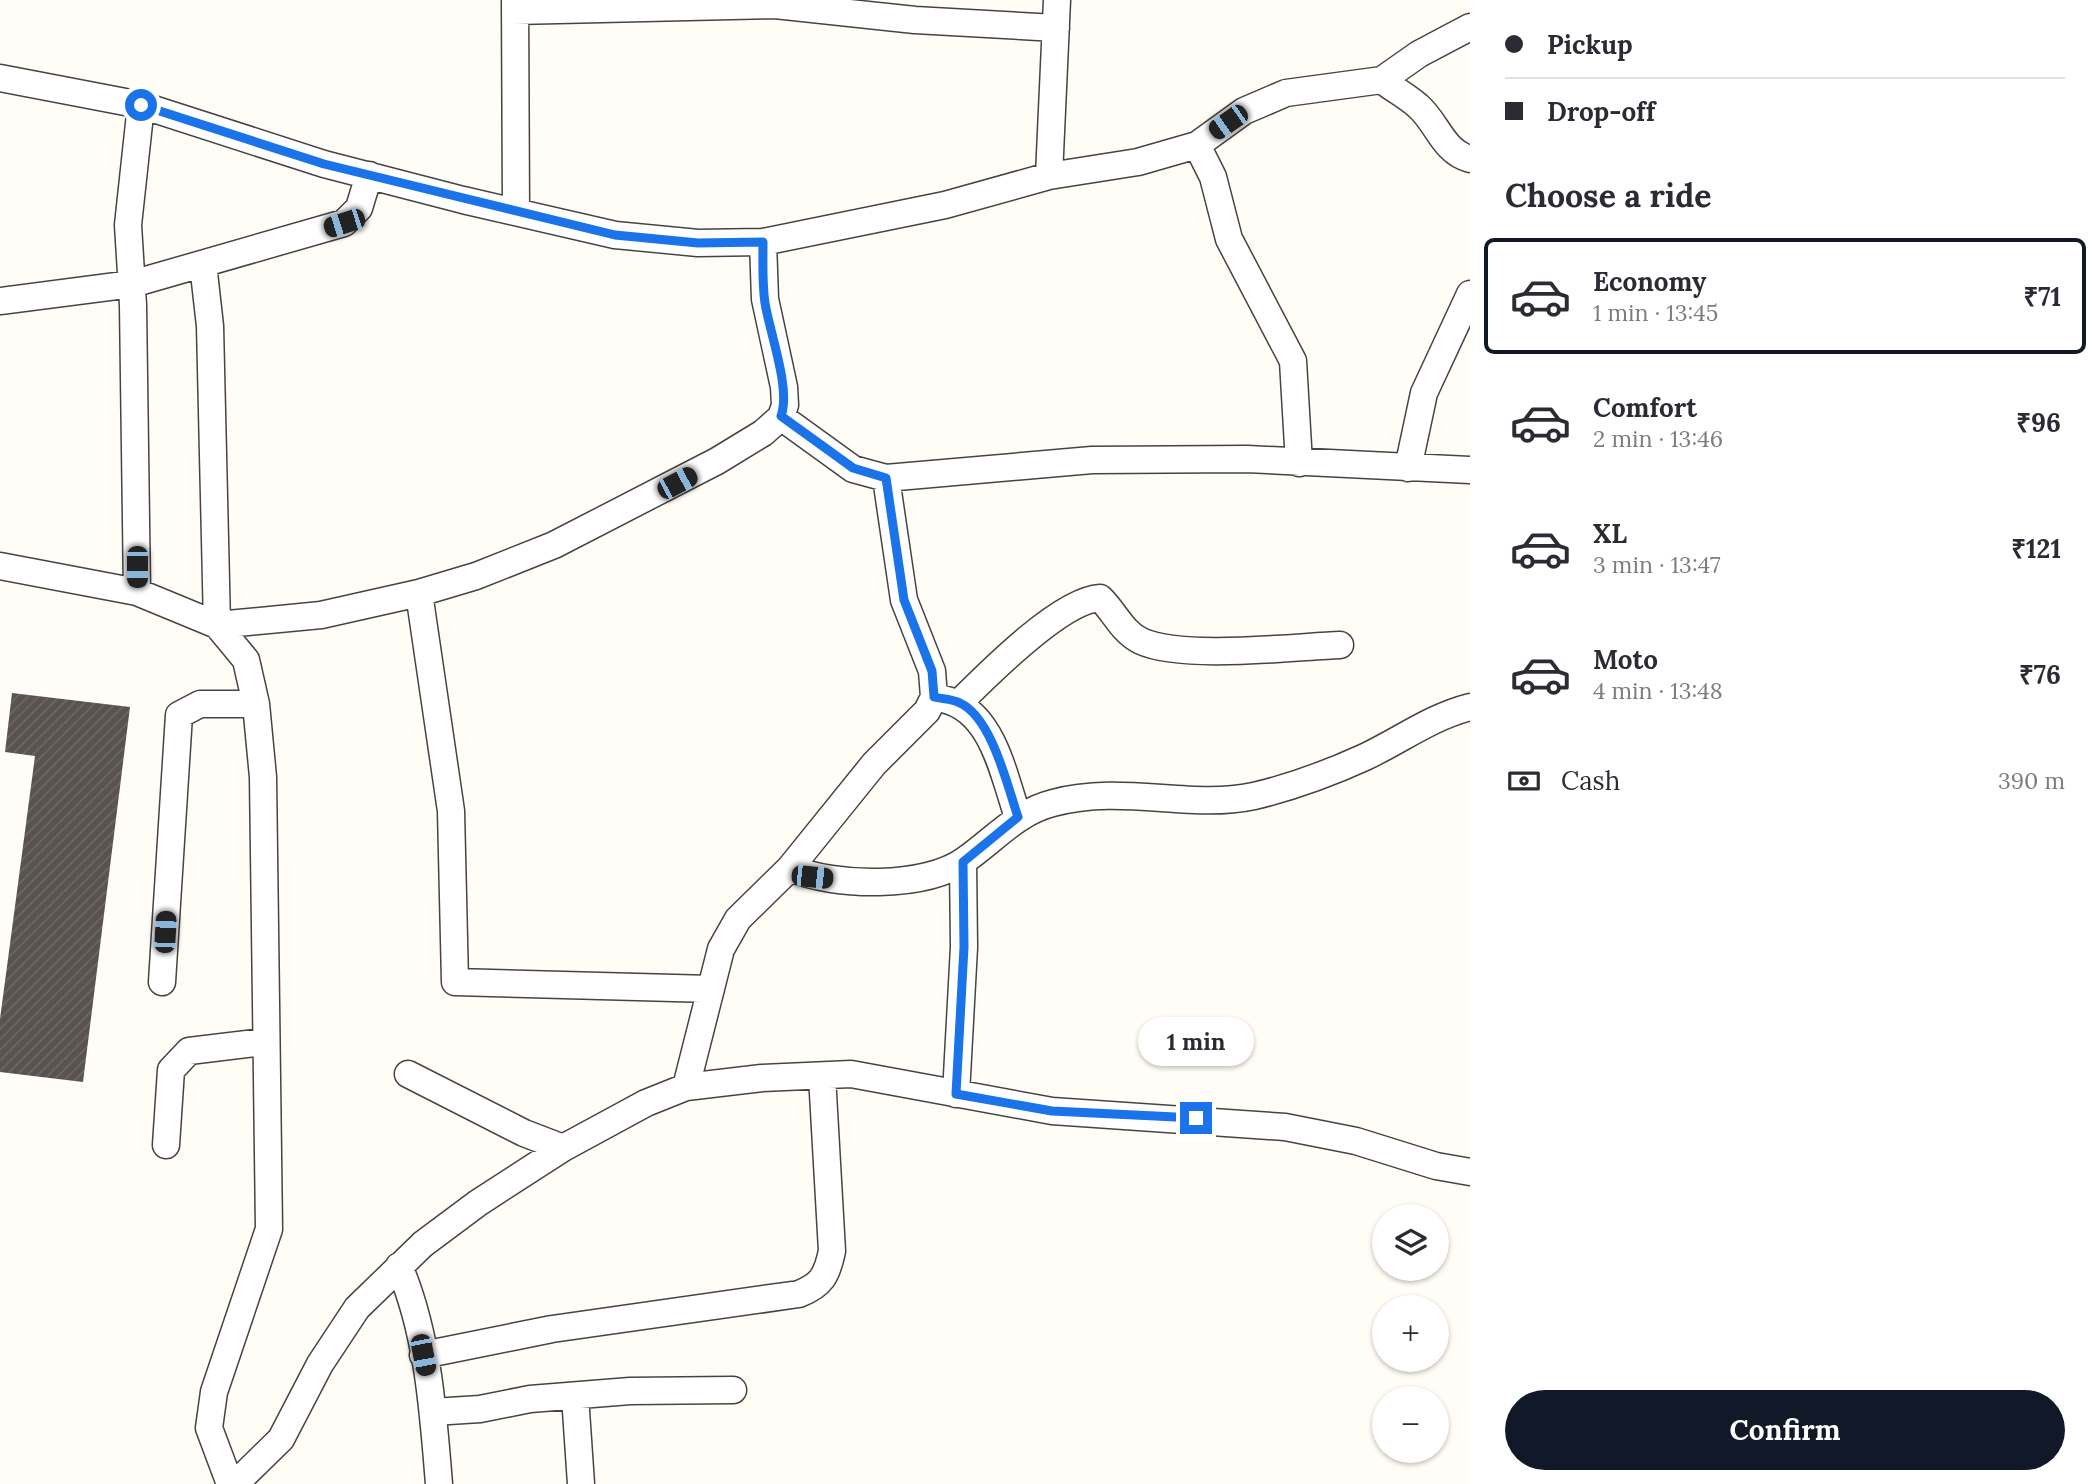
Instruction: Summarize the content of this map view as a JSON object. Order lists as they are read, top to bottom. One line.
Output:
{"page":{"banner":["Pickup","Drop-off"],"heading":"Choose a ride","list":[{"name":"Economy","note":"1 min · 13:45","value":"₹71"},{"name":"Comfort","note":"2 min · 13:46","value":"₹96"},{"name":"XL","note":"3 min · 13:47","value":"₹121"},{"name":"Moto","note":"4 min · 13:48","value":"₹76"}],"pay":["Cash","390 m"],"bubble":"1 min","map_buttons":["+","−"],"buttons":"Confirm"}}
